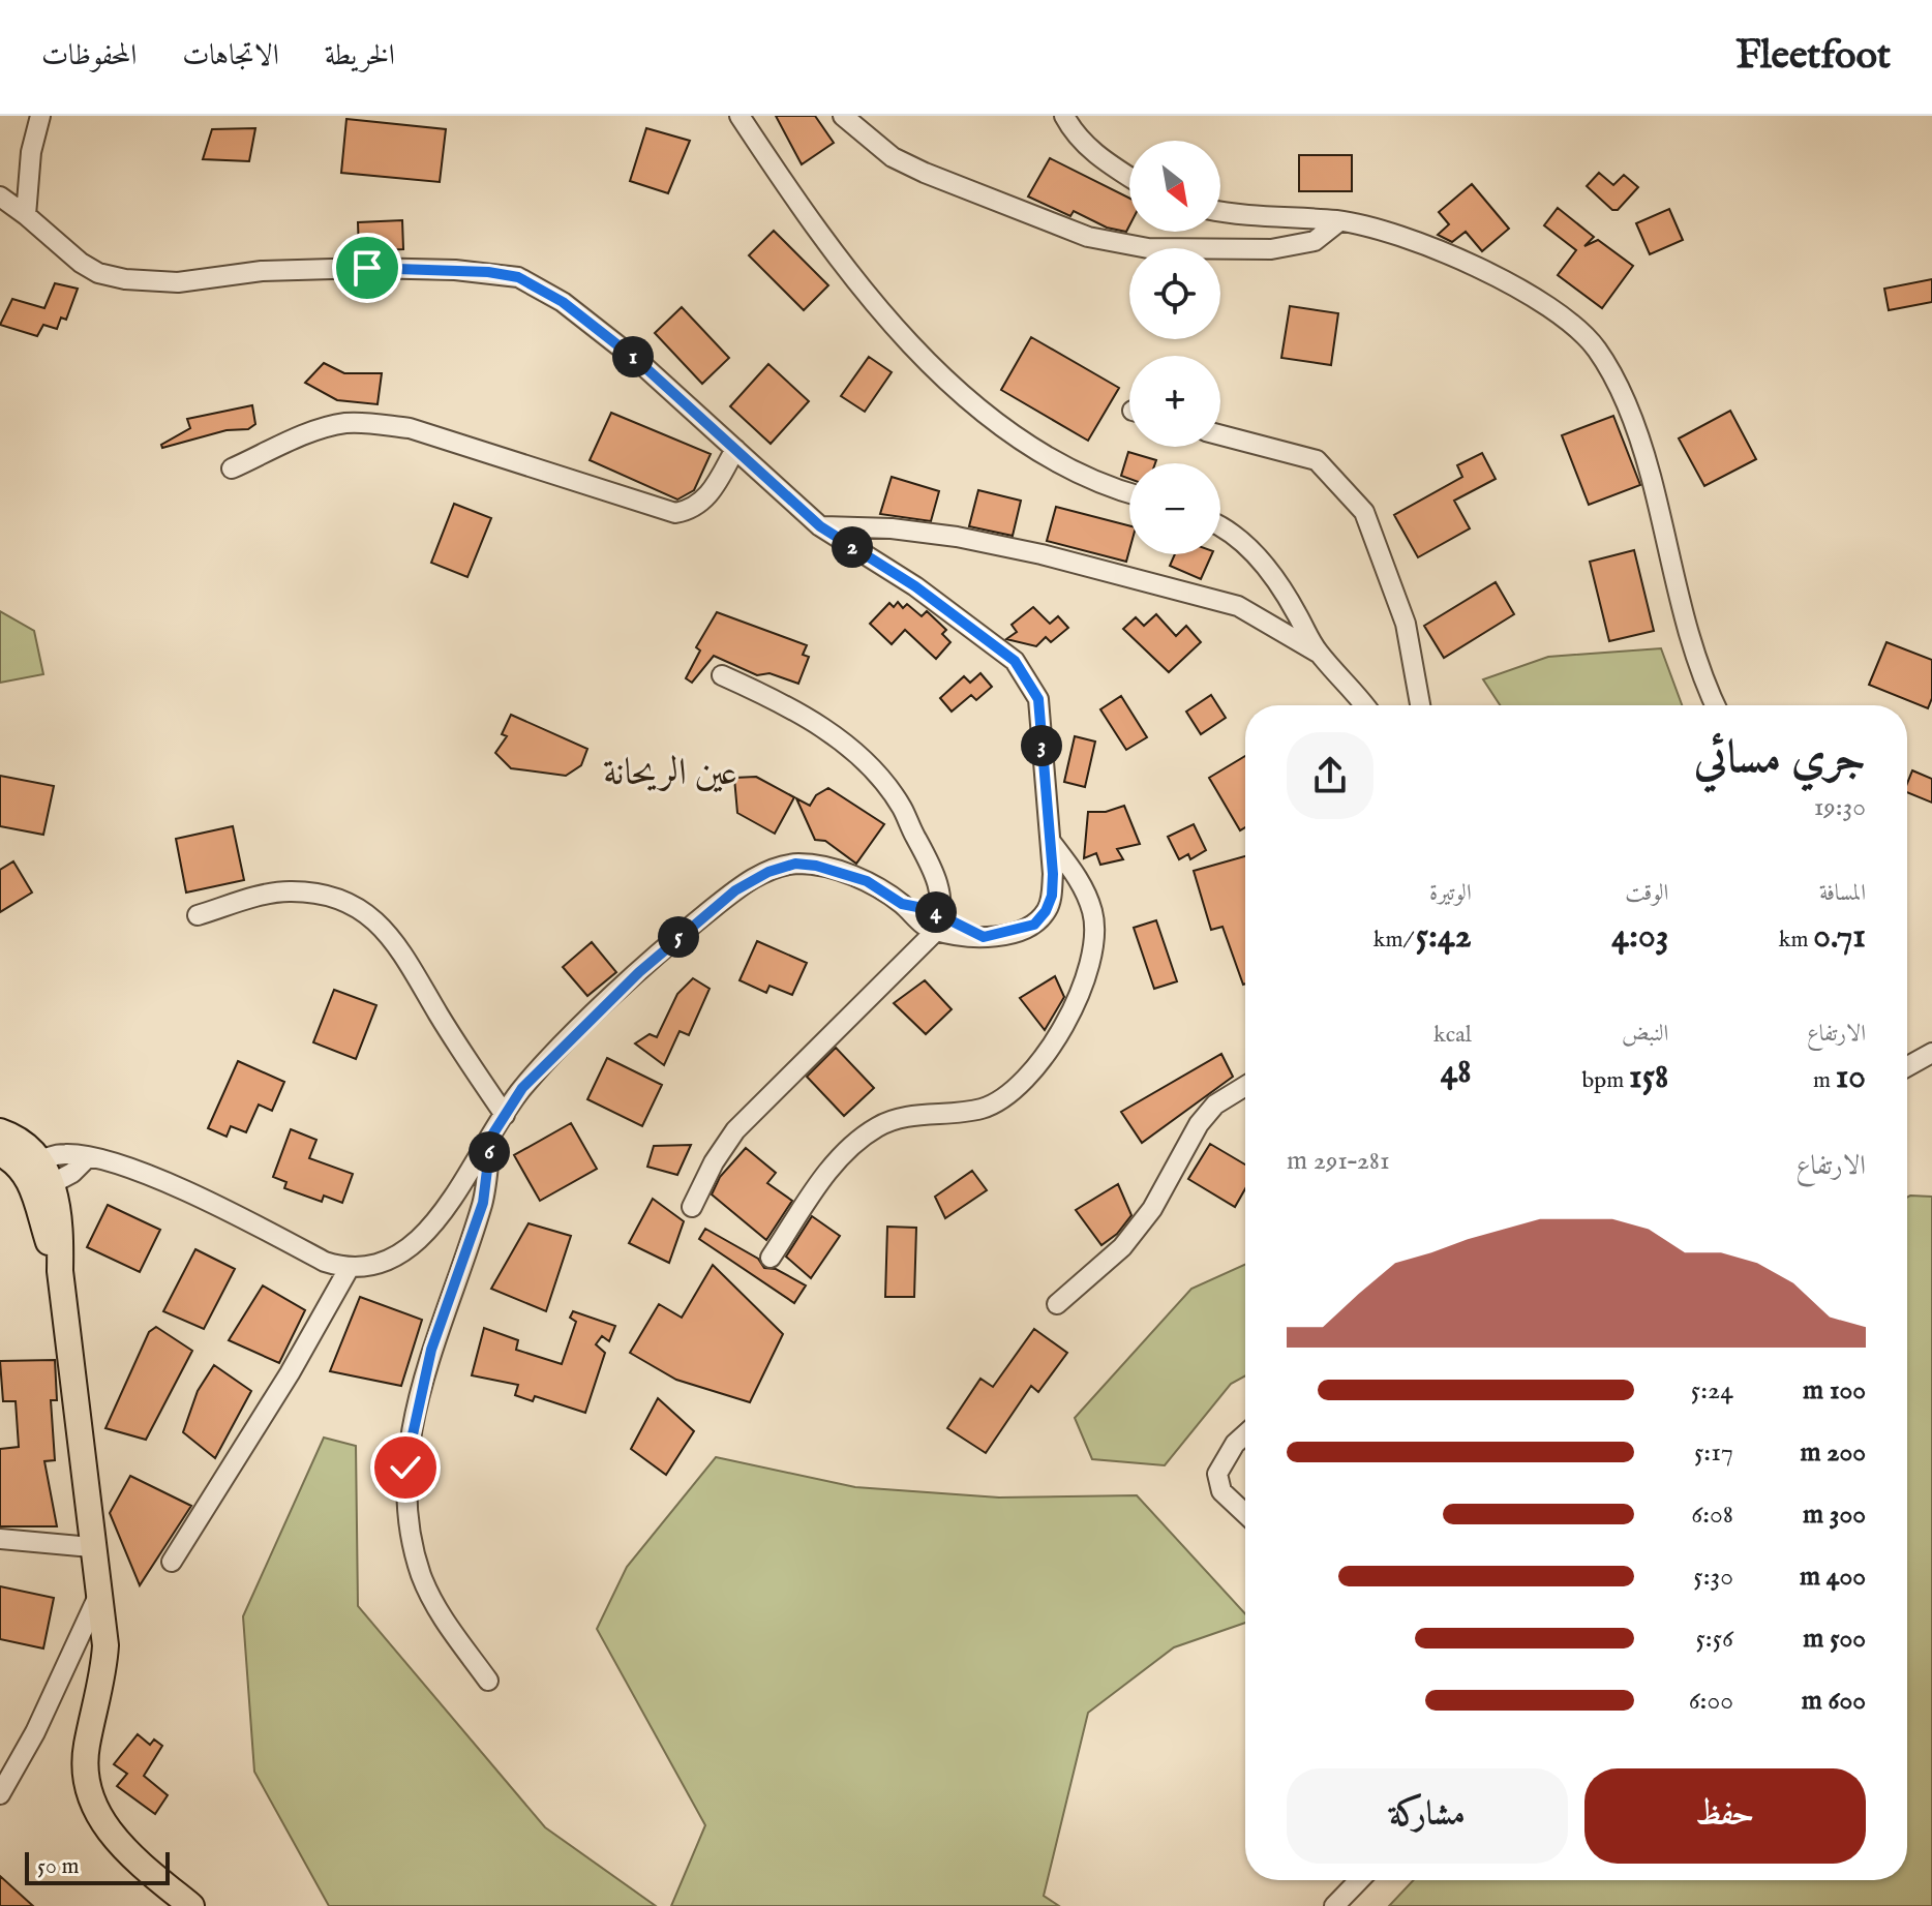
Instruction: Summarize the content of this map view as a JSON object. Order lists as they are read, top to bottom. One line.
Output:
{"districts":["عين الريحانة"],"scale_bar":"50 m","north":"bottom right","page":{"header":"Fleetfoot","nav":["الخريطة","الاتجاهات","المحفوظات"],"map_buttons":["+","−"],"pins":["1","2","3","4","5","6"],"heading":["جري مسائي","19:30"],"stats":[["المسافة","0.71 km"],["الوقت","4:03"],["الوتيرة","5:42 /km"],["الارتفاع","10 m"],["النبض","158 bpm"],["kcal","48"]],"chart":["الارتفاع","281–291 m"],"list":[{"name":"100 m","note":"5:24"},{"name":"200 m","note":"5:17"},{"name":"300 m","note":"6:08"},{"name":"400 m","note":"5:30"},{"name":"500 m","note":"5:56"},{"name":"600 m","note":"6:00"}],"buttons":["حفظ","مشاركة"],"scale":"50 m"}}
